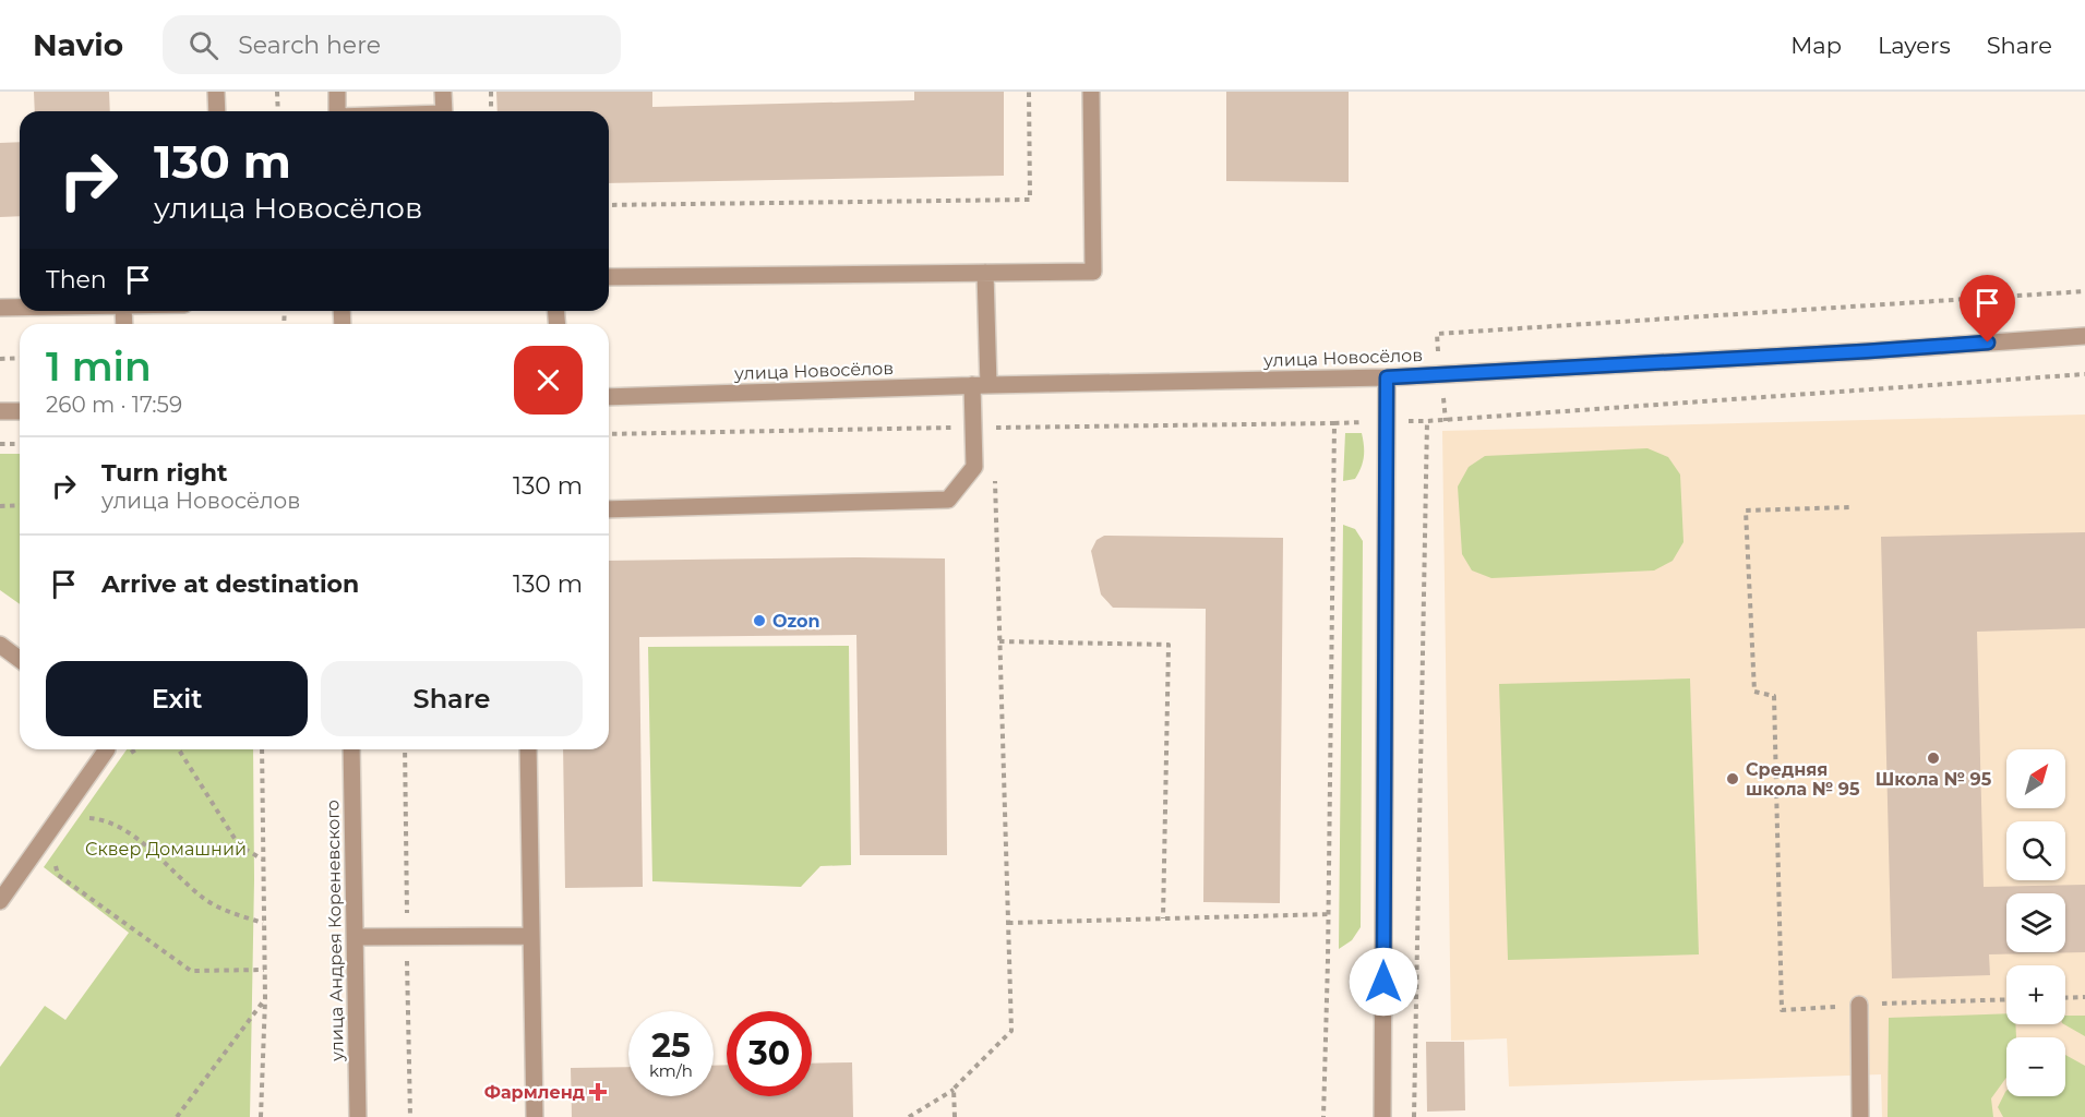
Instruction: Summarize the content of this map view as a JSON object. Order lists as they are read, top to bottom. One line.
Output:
{"streets":{"street":["улица Новосёлов","улица Андрея Кореневского"]},"parks":["Сквер Домашний"],"places":{"other":["Ozon","Школа № 95","Средняя школа № 95"],"health":["Фармленд"]},"north":"top right","page":{"header":"Navio","search":"Search here","nav":["Map","Layers","Share"],"turn":["130 m","улица Новосёлов"],"then":"Then","heading":["1 min","260 m · 17:59"],"list":[{"name":"Turn right","note":"улица Новосёлов","value":"130 m"},{"name":"Arrive at destination","value":"130 m"}],"buttons":["Exit","Share"],"map_buttons":["+","−"],"speed":"25 km/h","limit":"30"}}
